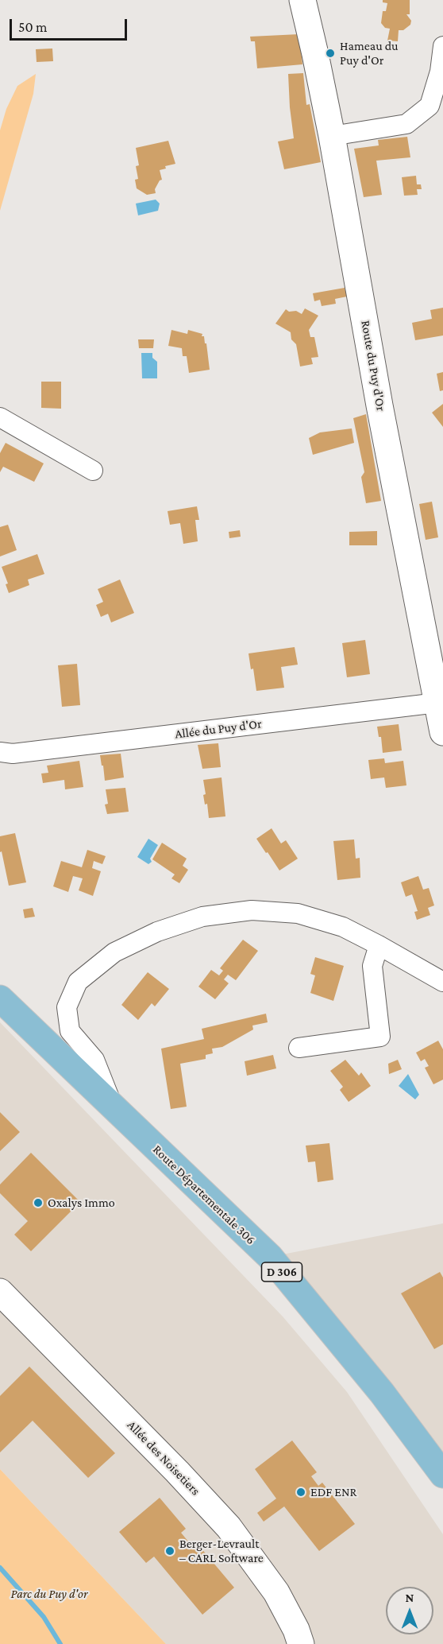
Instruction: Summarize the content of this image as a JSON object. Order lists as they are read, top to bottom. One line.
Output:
{"streets":{"main road":["Route du Puy d'Or","Route Départementale 306","D 306","Allée des Noisetiers"],"street":["Allée du Puy d'Or"]},"crossings":[["Route du Puy d'Or","Allée du Puy d'Or"]],"parks":["Parc du Puy d'or"],"places":["Hameau du Puy d'Or","Oxalys Immo","EDF ENR","Berger-Levrault – CARL Software"],"scale_bar":"50 m","north":"top"}
